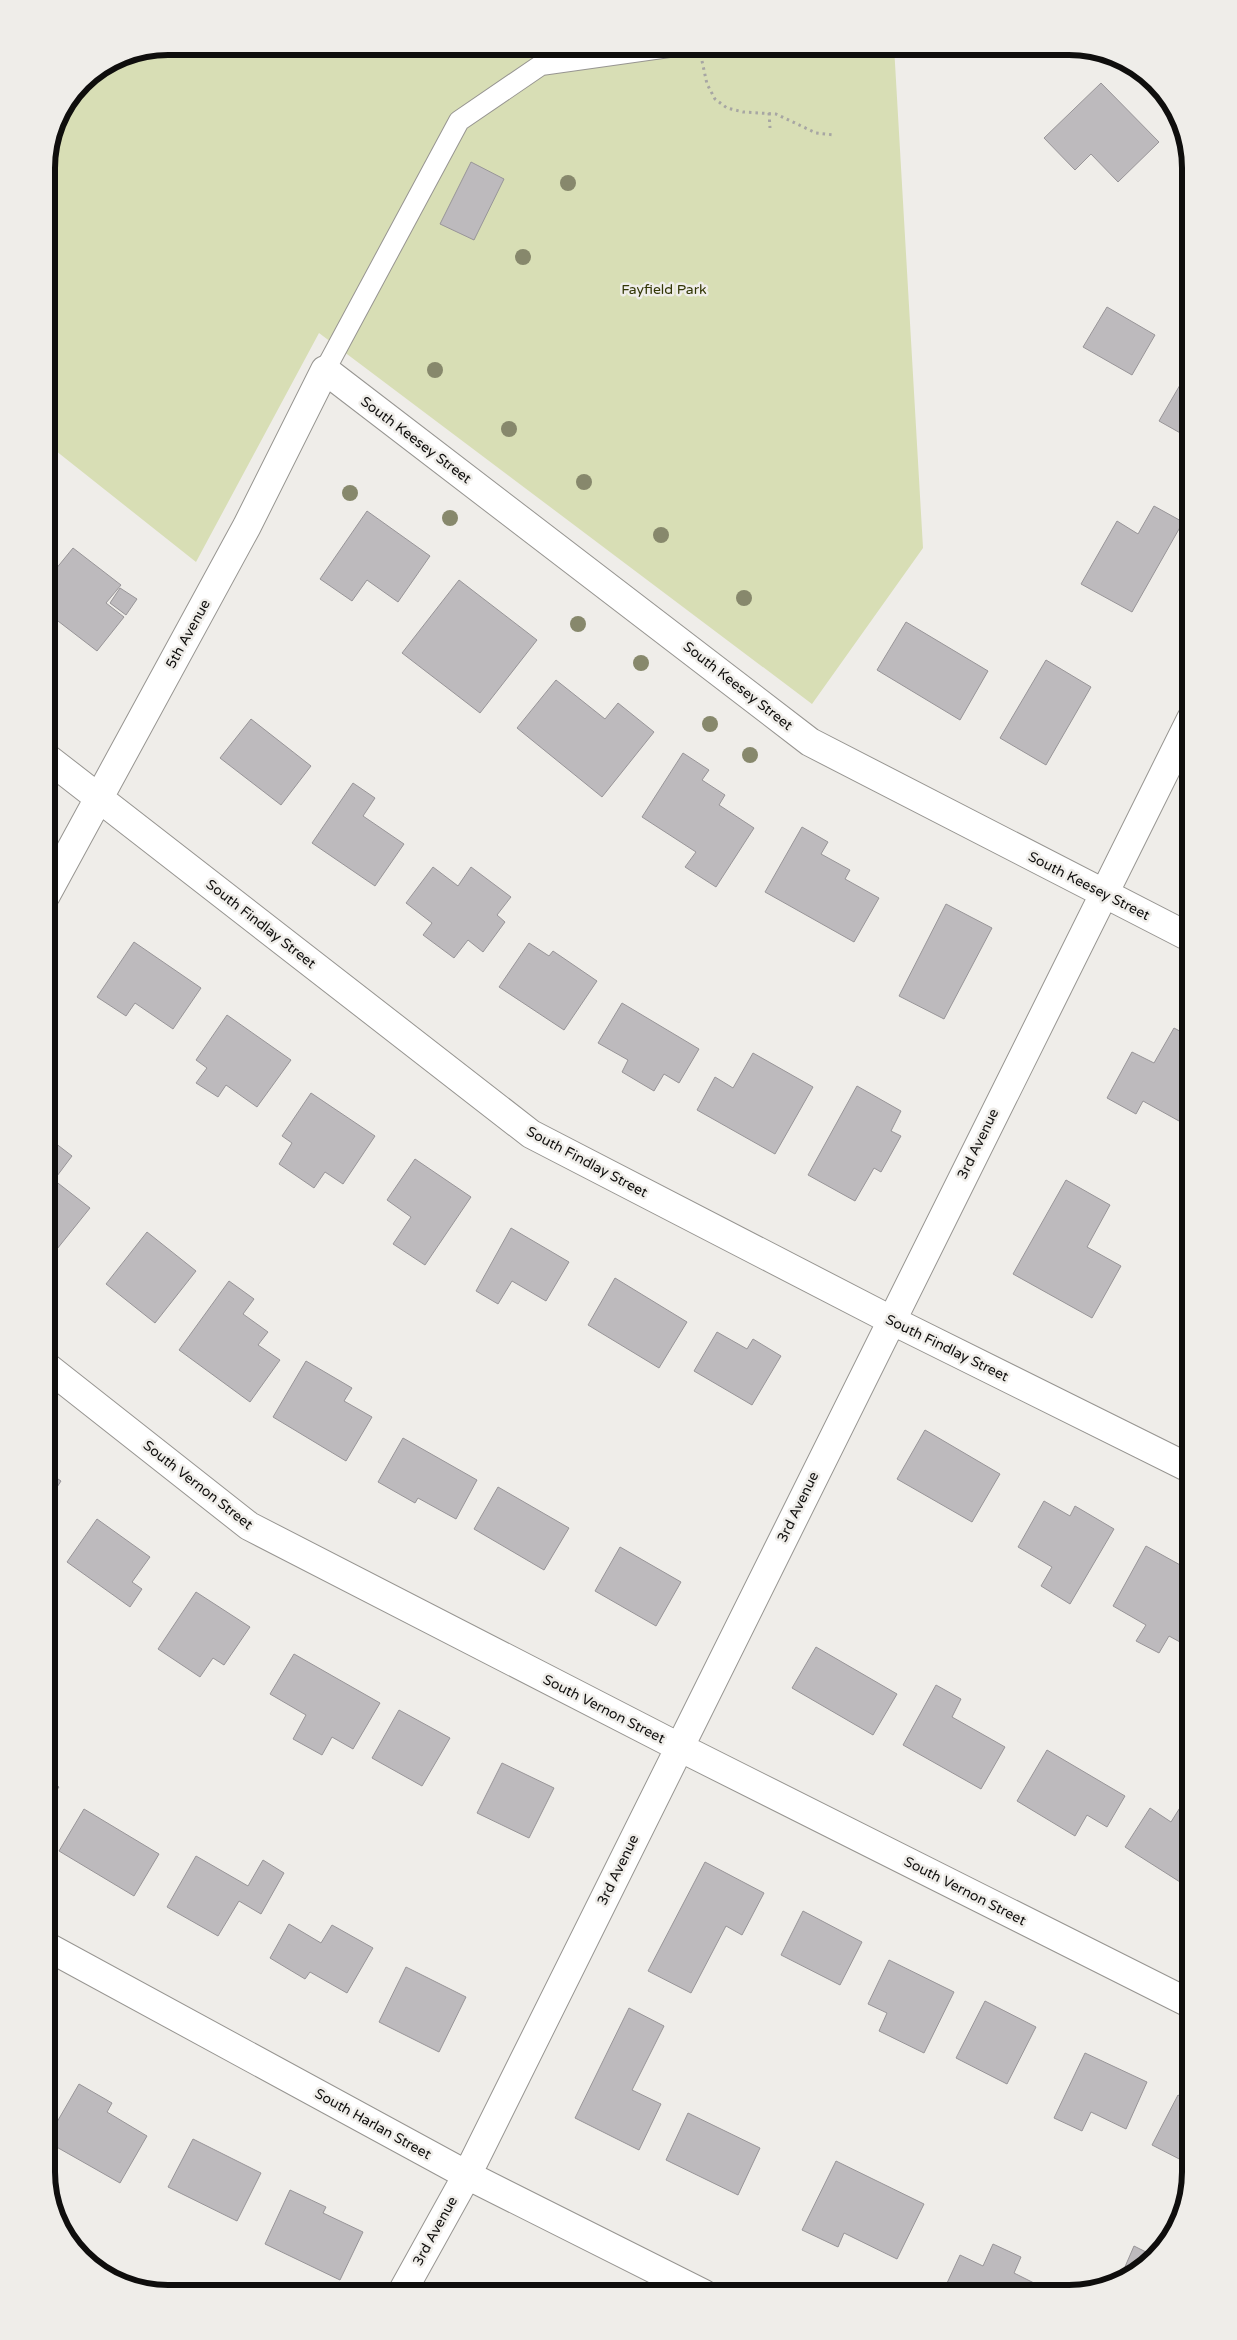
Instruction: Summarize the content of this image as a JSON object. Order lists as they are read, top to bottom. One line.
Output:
{"streets":{"street":["South Keesey Street","5th Avenue","South Findlay Street","3rd Avenue","South Vernon Street","South Harlan Street"]},"crossings":[["South Keesey Street","5th Avenue"],["South Keesey Street","3rd Avenue"],["5th Avenue","South Findlay Street"],["South Findlay Street","3rd Avenue"],["3rd Avenue","South Vernon Street"],["3rd Avenue","South Harlan Street"]],"parks":["Fayfield Park"]}
